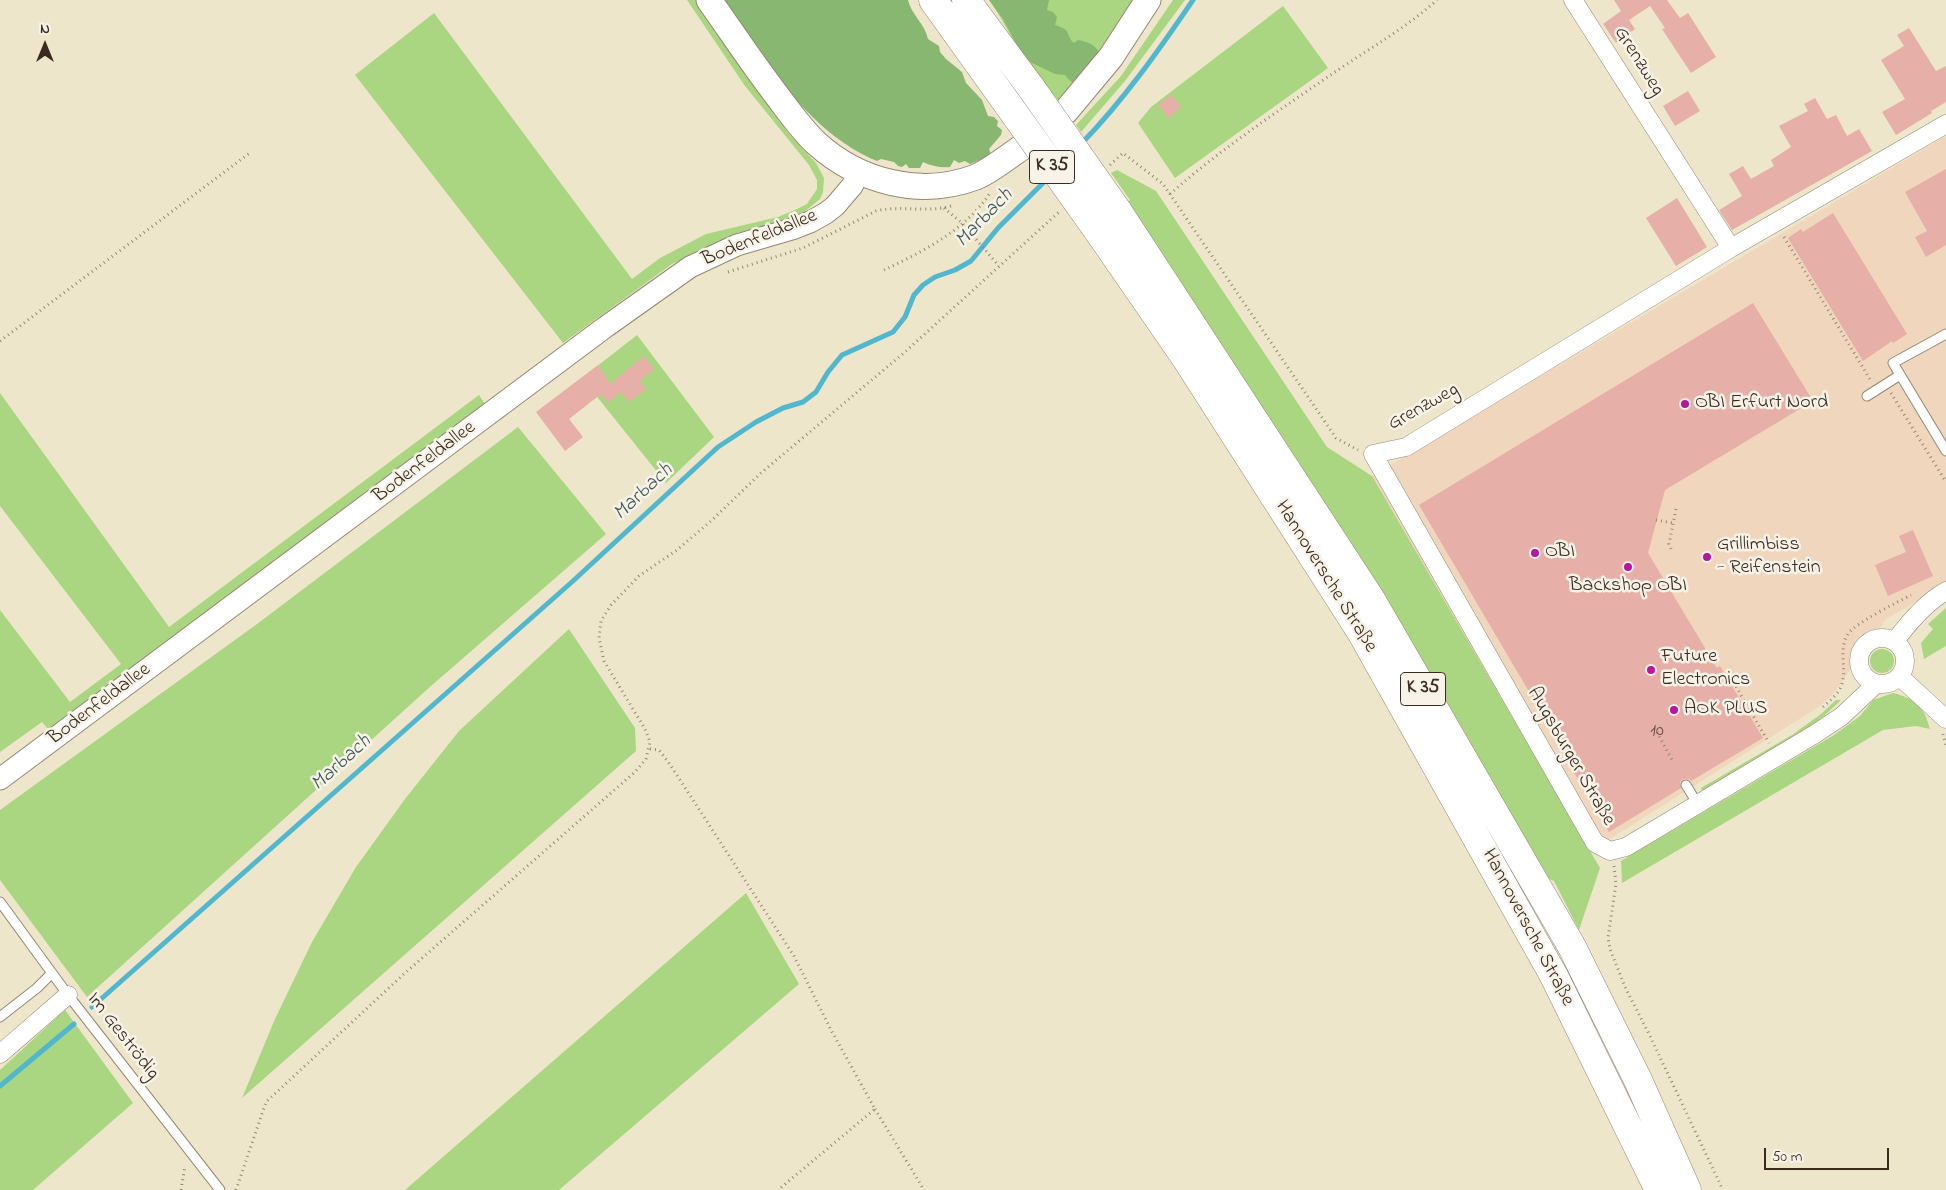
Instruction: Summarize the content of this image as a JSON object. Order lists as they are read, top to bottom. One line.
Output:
{"streets":{"highway":["K 35","Hannoversche Straße"],"street":["Grenzweg","Bodenfeldallee","Augsburger Straße"],"lane":["Im Geströdig"]},"crossings":[["Grenzweg","Augsburger Straße"]],"water":["Marbach"],"places":["OBI Erfurt Nord","OBI","Grillimbiss - Reifenstein","Backshop OBI","Future Electronics","AOK PLUS"],"house_numbers":["10"],"scale_bar":"50 m","north":"top"}
